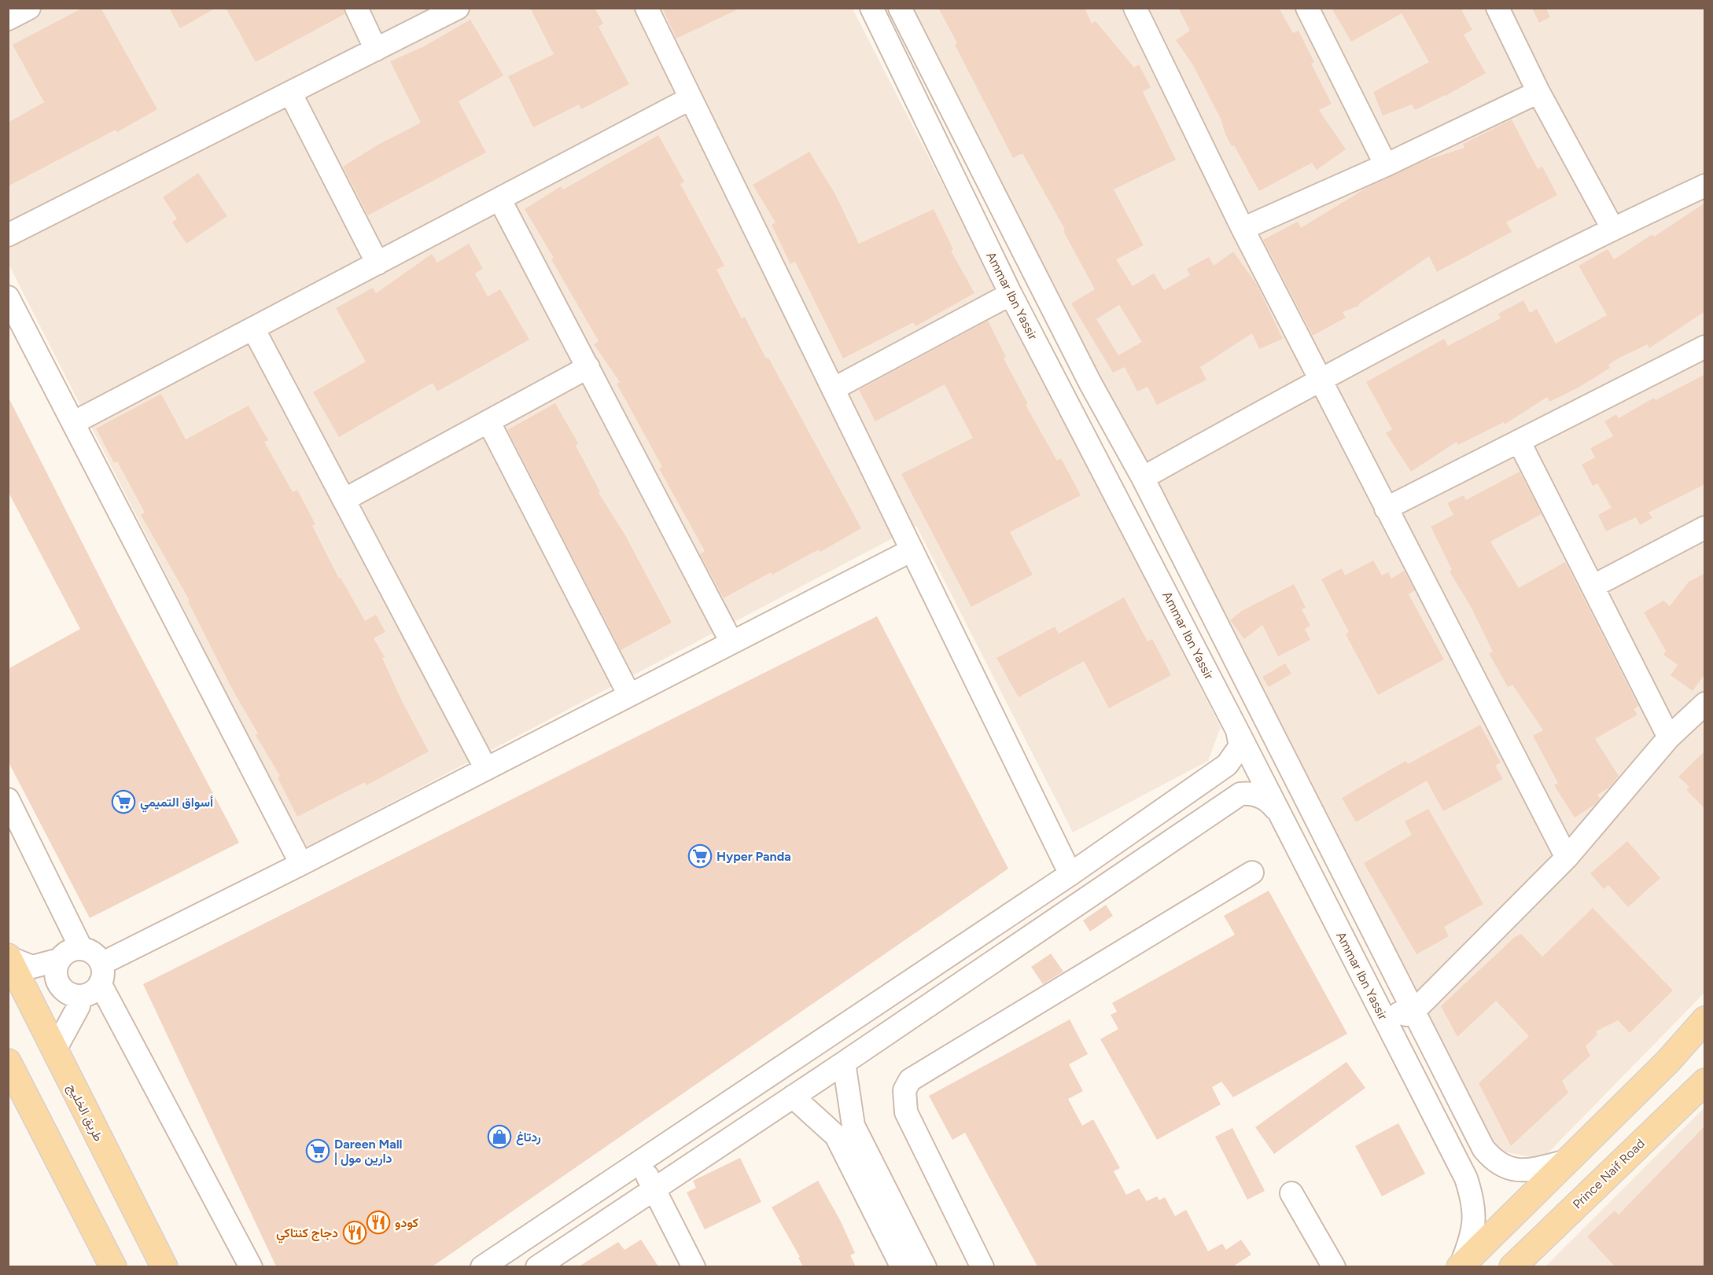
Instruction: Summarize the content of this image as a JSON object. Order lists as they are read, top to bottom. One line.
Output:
{"streets":{"main road":["طريق الخليج","Prince Naif Road"],"street":["Ammar Ibn Yassir"]},"places":{"supermarket":["أسواق التميمي","Hyper Panda","Dareen Mall | دارين مول"],"shop":["ردتاغ"],"restaurant":["كودو","دجاج كنتاكي"]}}
